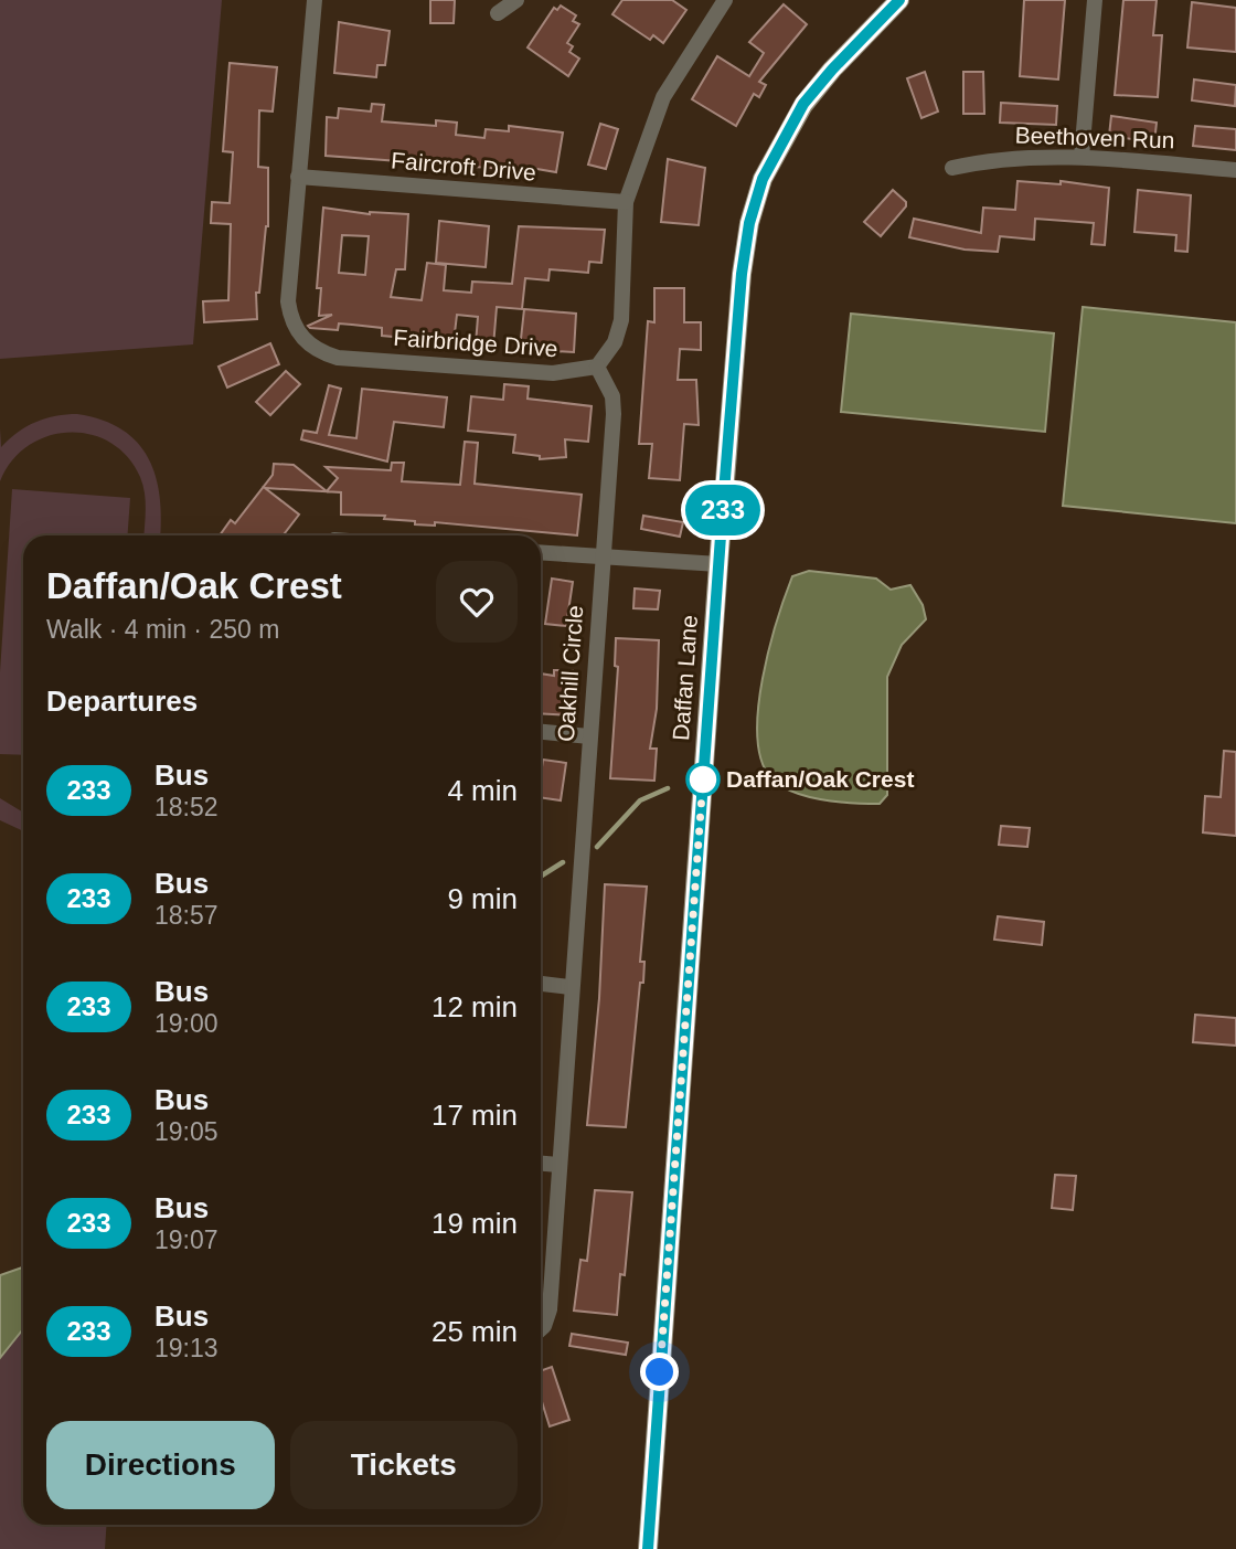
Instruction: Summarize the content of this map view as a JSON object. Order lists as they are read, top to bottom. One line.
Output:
{"streets":{"street":["Beethoven Run","Faircroft Drive","Fairbridge Drive","Oakhill Circle","Daffan Lane"]},"crossings":[["Faircroft Drive","Fairbridge Drive"],["Fairbridge Drive","Oakhill Circle"]],"places":["Daffan/Oak Crest"],"lines":["bus line 233"],"page":{"on_map":"233","heading":[["Daffan/Oak Crest","Walk · 4 min · 250 m"],"Departures"],"list":[{"mark":"233","name":"Bus","note":"18:52","value":"4 min"},{"mark":"233","name":"Bus","note":"18:57","value":"9 min"},{"mark":"233","name":"Bus","note":"19:00","value":"12 min"},{"mark":"233","name":"Bus","note":"19:05","value":"17 min"},{"mark":"233","name":"Bus","note":"19:07","value":"19 min"},{"mark":"233","name":"Bus","note":"19:13","value":"25 min"}],"buttons":["Directions","Tickets"]}}
